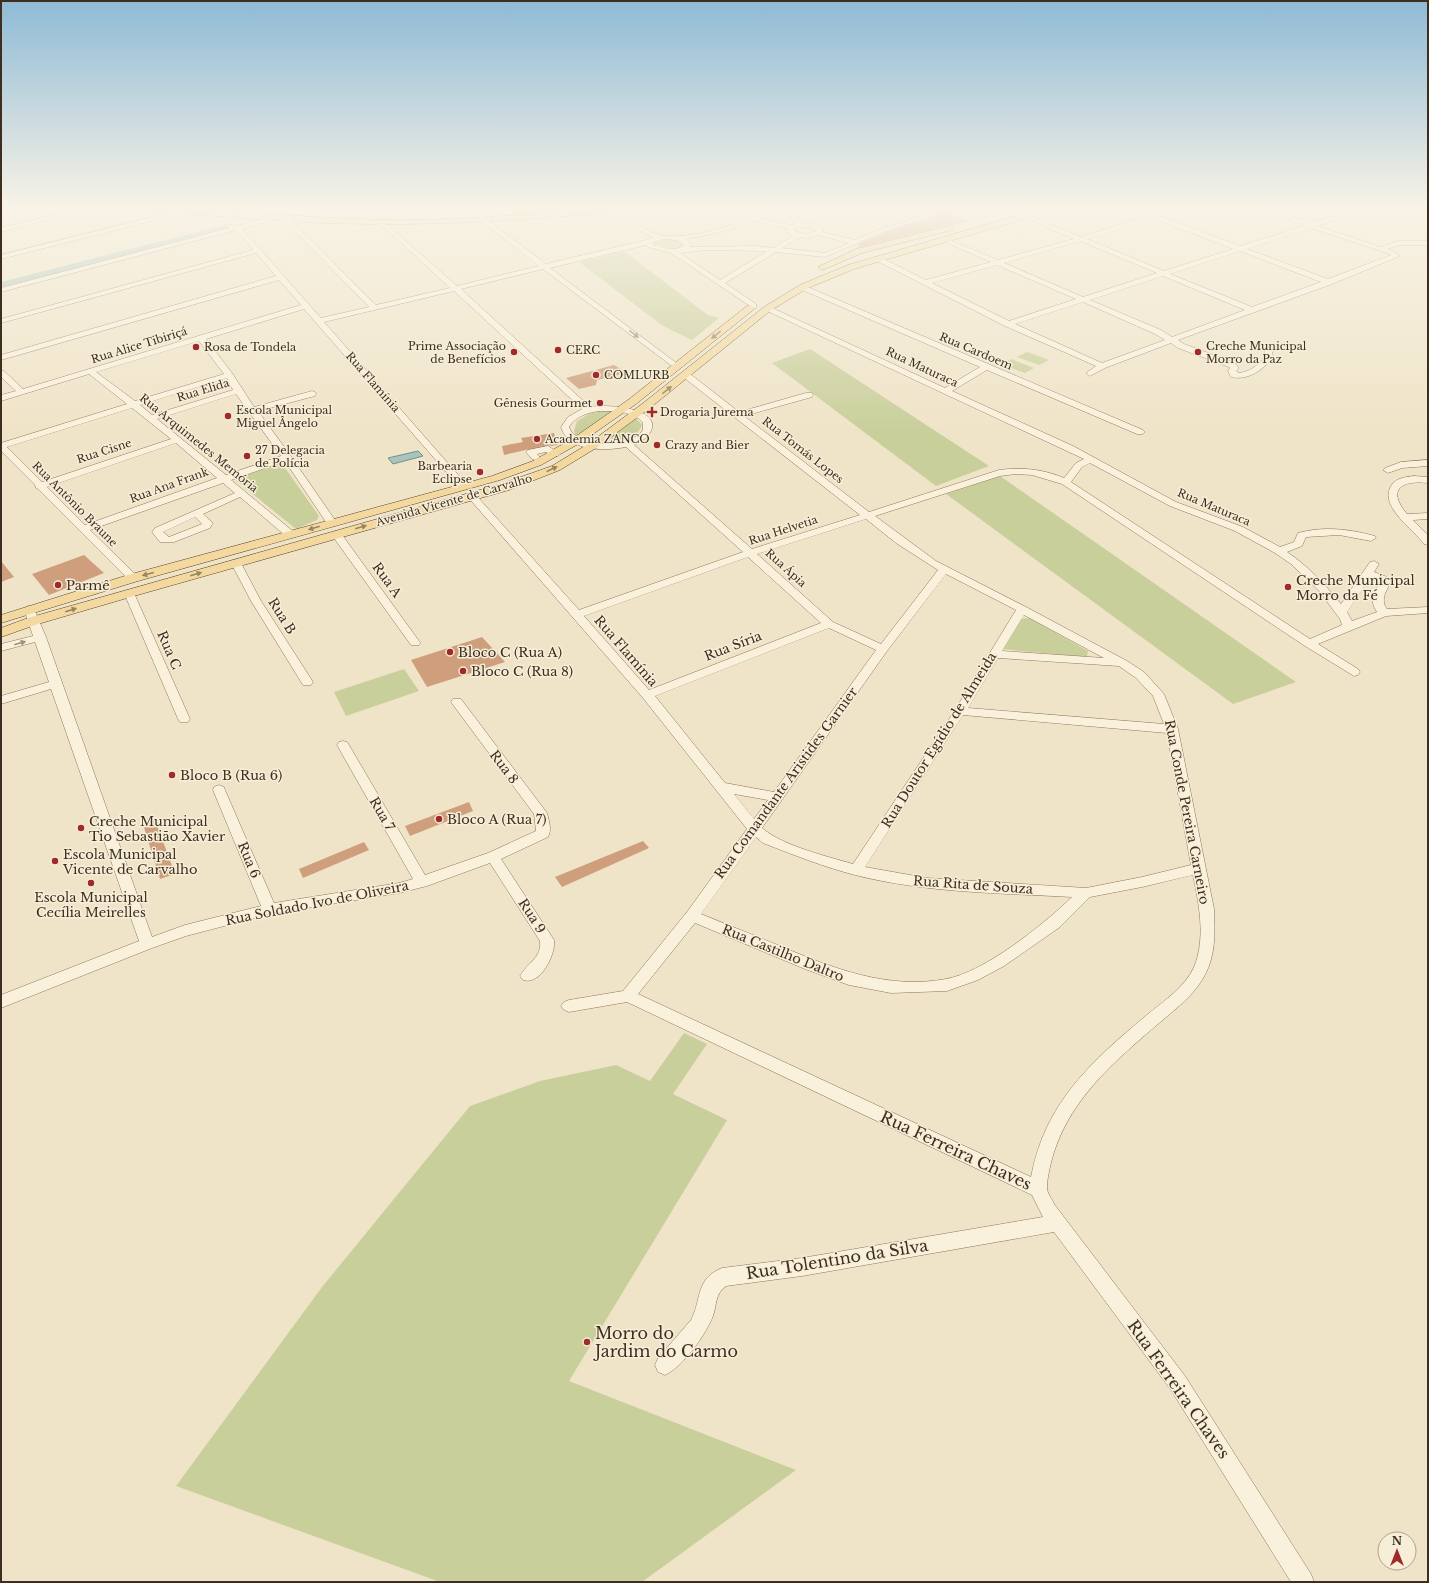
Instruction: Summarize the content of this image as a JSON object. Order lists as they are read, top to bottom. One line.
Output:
{"streets":{"main road":["Avenida Vicente de Carvalho"],"street":["Rua Alice Tibiriçá","Rua Cardoem","Rua Maturaca","Rua Flamínia","Rua Elida","Rua Arquimedes Memória","Rua Tomás Lopes","Rua Cisne","Rua Ana Frank","Rua Antônio Braune","Rua Helvetia","Rua Ápia","Rua A","Rua B","Rua Síria","Rua C","Rua Doutor Egídio de Almeida","Rua 8","Rua Comandante Aristides Garnier","Rua Conde Pereira Carneiro","Rua 7","Rua 6","Rua Rita de Souza","Rua Soldado Ivo de Oliveira","Rua 9","Rua Castilho Daltro","Rua Ferreira Chaves","Rua Tolentino da Silva"]},"crossings":[["Rua Alice Tibiriçá","Rua Flamínia"],["Rua Alice Tibiriçá","Rua Arquimedes Memória"],["Rua Alice Tibiriçá","Rua A"],["Rua Cardoem","Avenida Vicente de Carvalho"],["Rua Maturaca","Avenida Vicente de Carvalho"],["Rua Flamínia","Avenida Vicente de Carvalho"],["Rua Flamínia","Rua Helvetia"],["Rua Flamínia","Rua Síria"],["Rua Flamínia","Rua Comandante Aristides Garnier"],["Rua Flamínia","Rua Rita de Souza"],["Rua Elida","Rua Arquimedes Memória"],["Rua Elida","Rua A"],["Rua Arquimedes Memória","Rua Cisne"],["Rua Arquimedes Memória","Rua Ana Frank"],["Rua Arquimedes Memória","Avenida Vicente de Carvalho"],["Rua Tomás Lopes","Avenida Vicente de Carvalho"],["Rua Tomás Lopes","Rua Helvetia"],["Rua Tomás Lopes","Rua Conde Pereira Carneiro"],["Rua Cisne","Rua Antônio Braune"],["Rua Ana Frank","Rua Antônio Braune"],["Rua Ana Frank","Rua A"],["Avenida Vicente de Carvalho","Rua Antônio Braune"],["Avenida Vicente de Carvalho","Rua A"],["Avenida Vicente de Carvalho","Rua B"],["Avenida Vicente de Carvalho","Rua C"],["Rua Helvetia","Rua Ápia"],["Rua Helvetia","Rua Conde Pereira Carneiro"],["Rua Ápia","Rua Síria"],["Rua Ápia","Rua Comandante Aristides Garnier"],["Rua Doutor Egídio de Almeida","Rua Conde Pereira Carneiro"],["Rua Doutor Egídio de Almeida","Rua Rita de Souza"],["Rua 8","Rua Soldado Ivo de Oliveira"],["Rua Comandante Aristides Garnier","Rua Conde Pereira Carneiro"],["Rua Comandante Aristides Garnier","Rua Rita de Souza"],["Rua Comandante Aristides Garnier","Rua Castilho Daltro"],["Rua Comandante Aristides Garnier","Rua Ferreira Chaves"],["Rua Conde Pereira Carneiro","Rua Rita de Souza"],["Rua Conde Pereira Carneiro","Rua Ferreira Chaves"],["Rua 7","Rua Soldado Ivo de Oliveira"],["Rua 6","Rua Soldado Ivo de Oliveira"],["Rua Rita de Souza","Rua Castilho Daltro"],["Rua Soldado Ivo de Oliveira","Rua 9"],["Rua Ferreira Chaves","Rua Tolentino da Silva"]],"places":{"other":["Rosa de Tondela","CERC","Prime Associação de Benefícios","Creche Municipal Morro da Paz","COMLURB","Gênesis Gourmet","Escola Municipal Miguel Ângelo","Academia ZANCO","Crazy and Bier","27 Delegacia de Polícia","Barbearia Eclipse","Parmê","Creche Municipal Morro da Fé","Bloco C (Rua A)","Bloco C (Rua 8)","Bloco B (Rua 6)","Bloco A (Rua 7)","Creche Municipal Tio Sebastião Xavier","Escola Municipal Vicente de Carvalho","Escola Municipal Cecília Meirelles","Morro do Jardim do Carmo"],"health":["Drogaria Jurema"]},"north":"top"}
